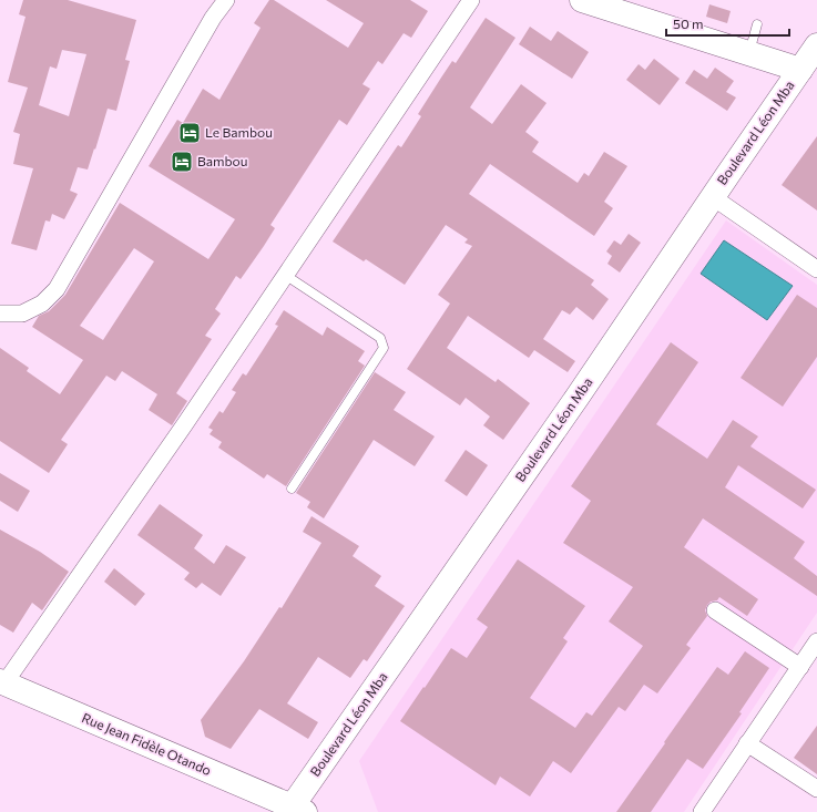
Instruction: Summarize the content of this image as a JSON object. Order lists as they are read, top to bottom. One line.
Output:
{"streets":{"street":["Boulevard Léon Mba","Rue Jean Fidèle Otando"]},"crossings":[["Boulevard Léon Mba","Rue Jean Fidèle Otando"]],"places":{"hotel":["Le Bambou","Bambou"]},"scale_bar":"50 m"}
